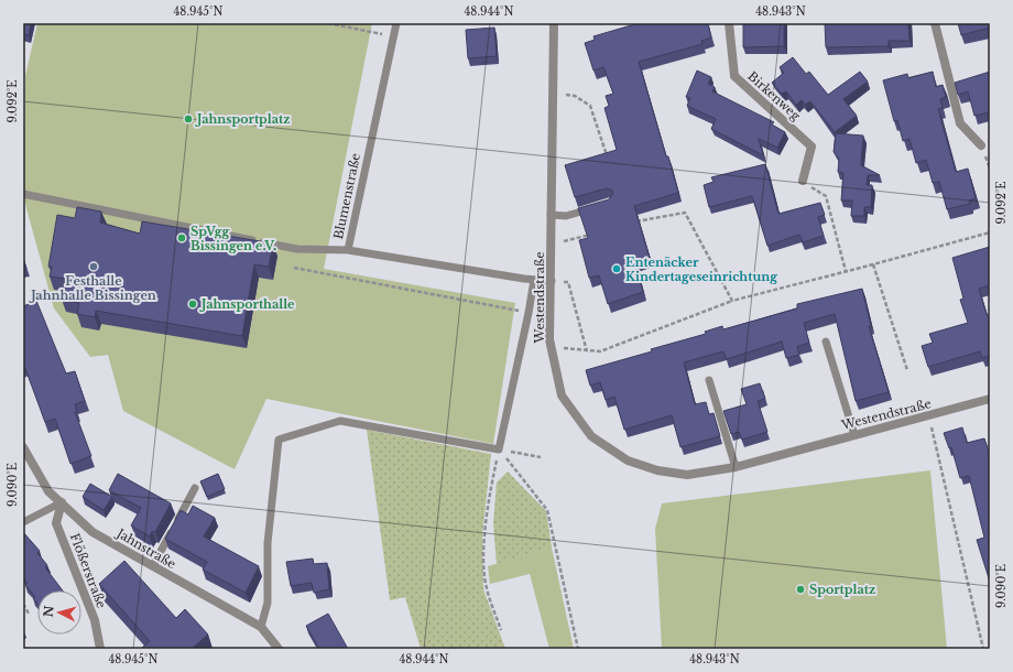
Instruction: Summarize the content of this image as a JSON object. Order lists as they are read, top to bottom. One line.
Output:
{"streets":{"street":["Birkenweg","Westendstraße","Jahnstraße","Flößerstraße"],"lane":["Blumenstraße"]},"crossings":[["Blumenstraße","Westendstraße"],["Jahnstraße","Flößerstraße"]],"places":["Jahnsportplatz","SpVgg Bissingen e.V.","Festhalle Jahnhalle Bissingen","Entenäcker Kindertageseinrichtung","Jahnsporthalle","Sportplatz"],"north":"left","coordinates":["48.945°N","48.944°N","48.943°N","9.092°E","9.090°E"]}
